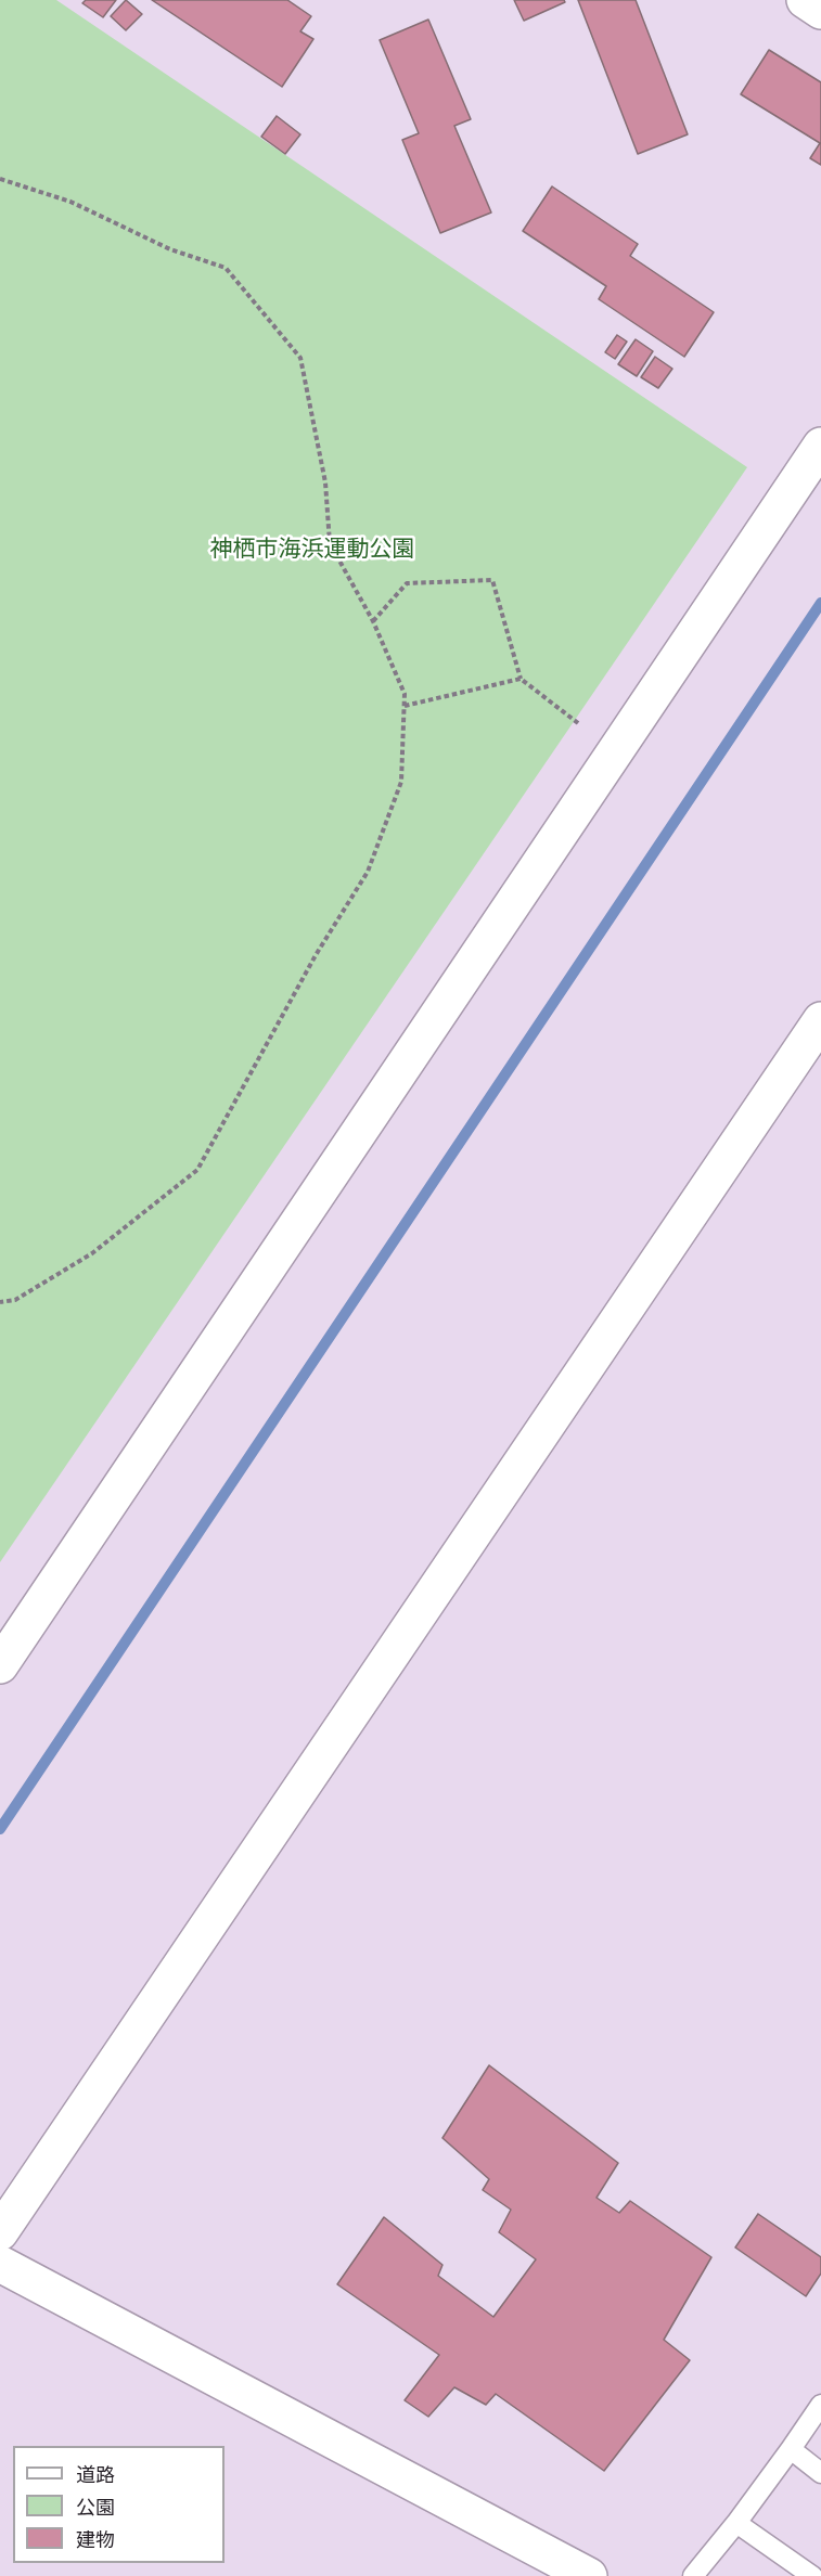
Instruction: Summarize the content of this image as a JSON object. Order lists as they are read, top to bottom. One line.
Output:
{"parks":["神栖市海浜運動公園"],"legend":["道路","公園","建物"]}
